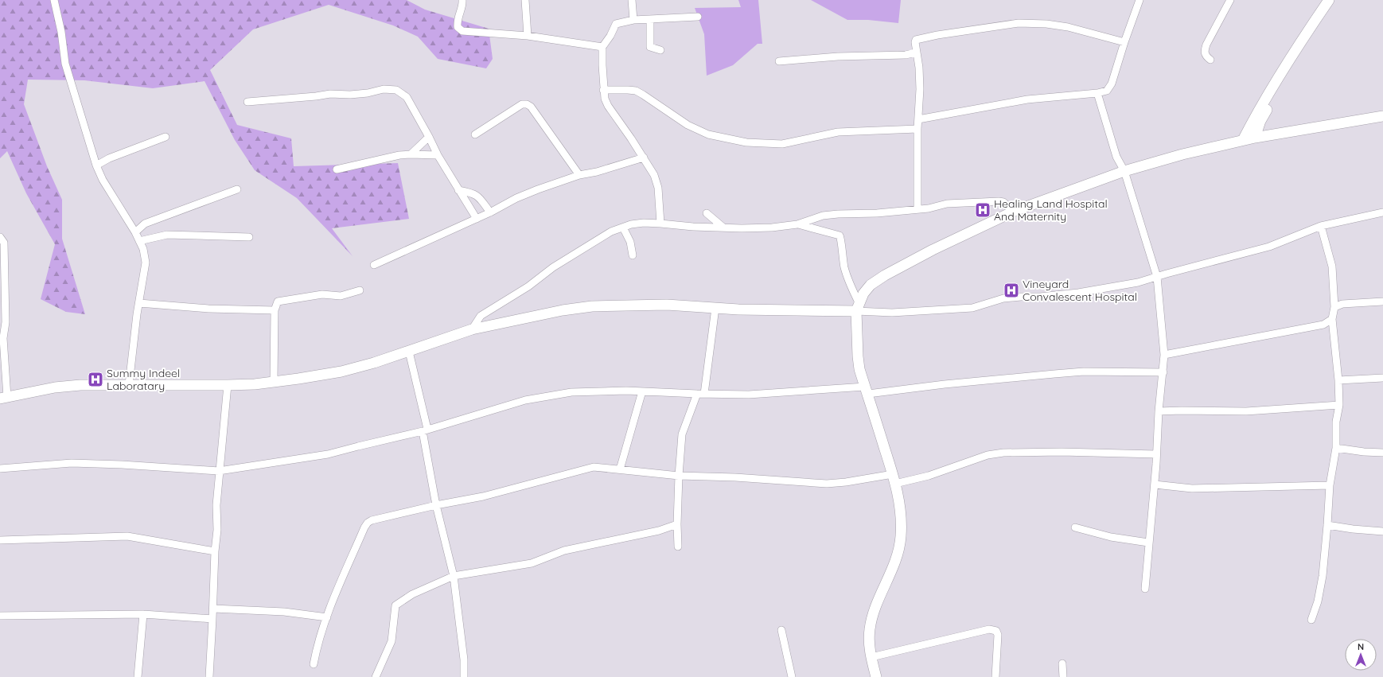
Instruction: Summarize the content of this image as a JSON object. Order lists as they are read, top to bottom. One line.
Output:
{"places":{"hospital":["Healing Land Hospital And Maternity","Vineyard Convalescent Hospital","Summy Indeel Laboratary"]},"north":"top"}
